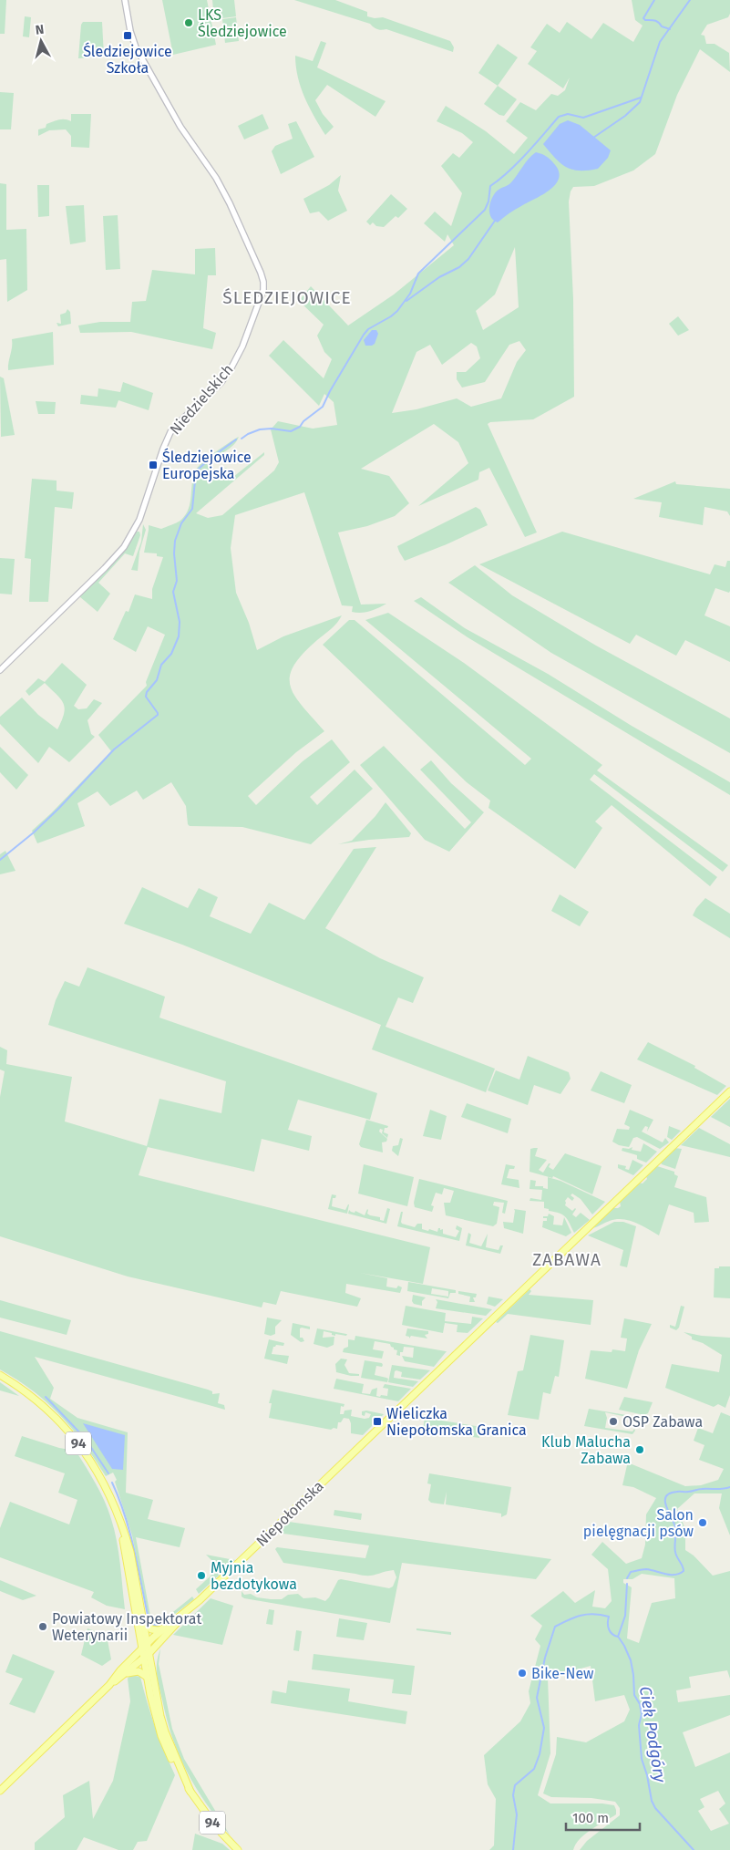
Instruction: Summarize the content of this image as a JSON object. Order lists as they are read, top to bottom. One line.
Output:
{"streets":{"main road":["94","Niepołomska"],"street":["Niedzielskich"]},"crossings":[["94","Niepołomska"]],"districts":["ŚLEDZIEJOWICE","ZABAWA"],"water":["Ciek Podgóry"],"places":{"other":["LKS Śledziejowice","OSP Zabawa","Klub Malucha Zabawa","Salon pielęgnacji psów","Myjnia bezdotykowa","Powiatowy Inspektorat Weterynarii","Bike-New"],"transit":["Śledziejowice Szkoła","Śledziejowice Europejska","Wieliczka Niepołomska Granica"]},"scale_bar":"100 m","north":"top"}
